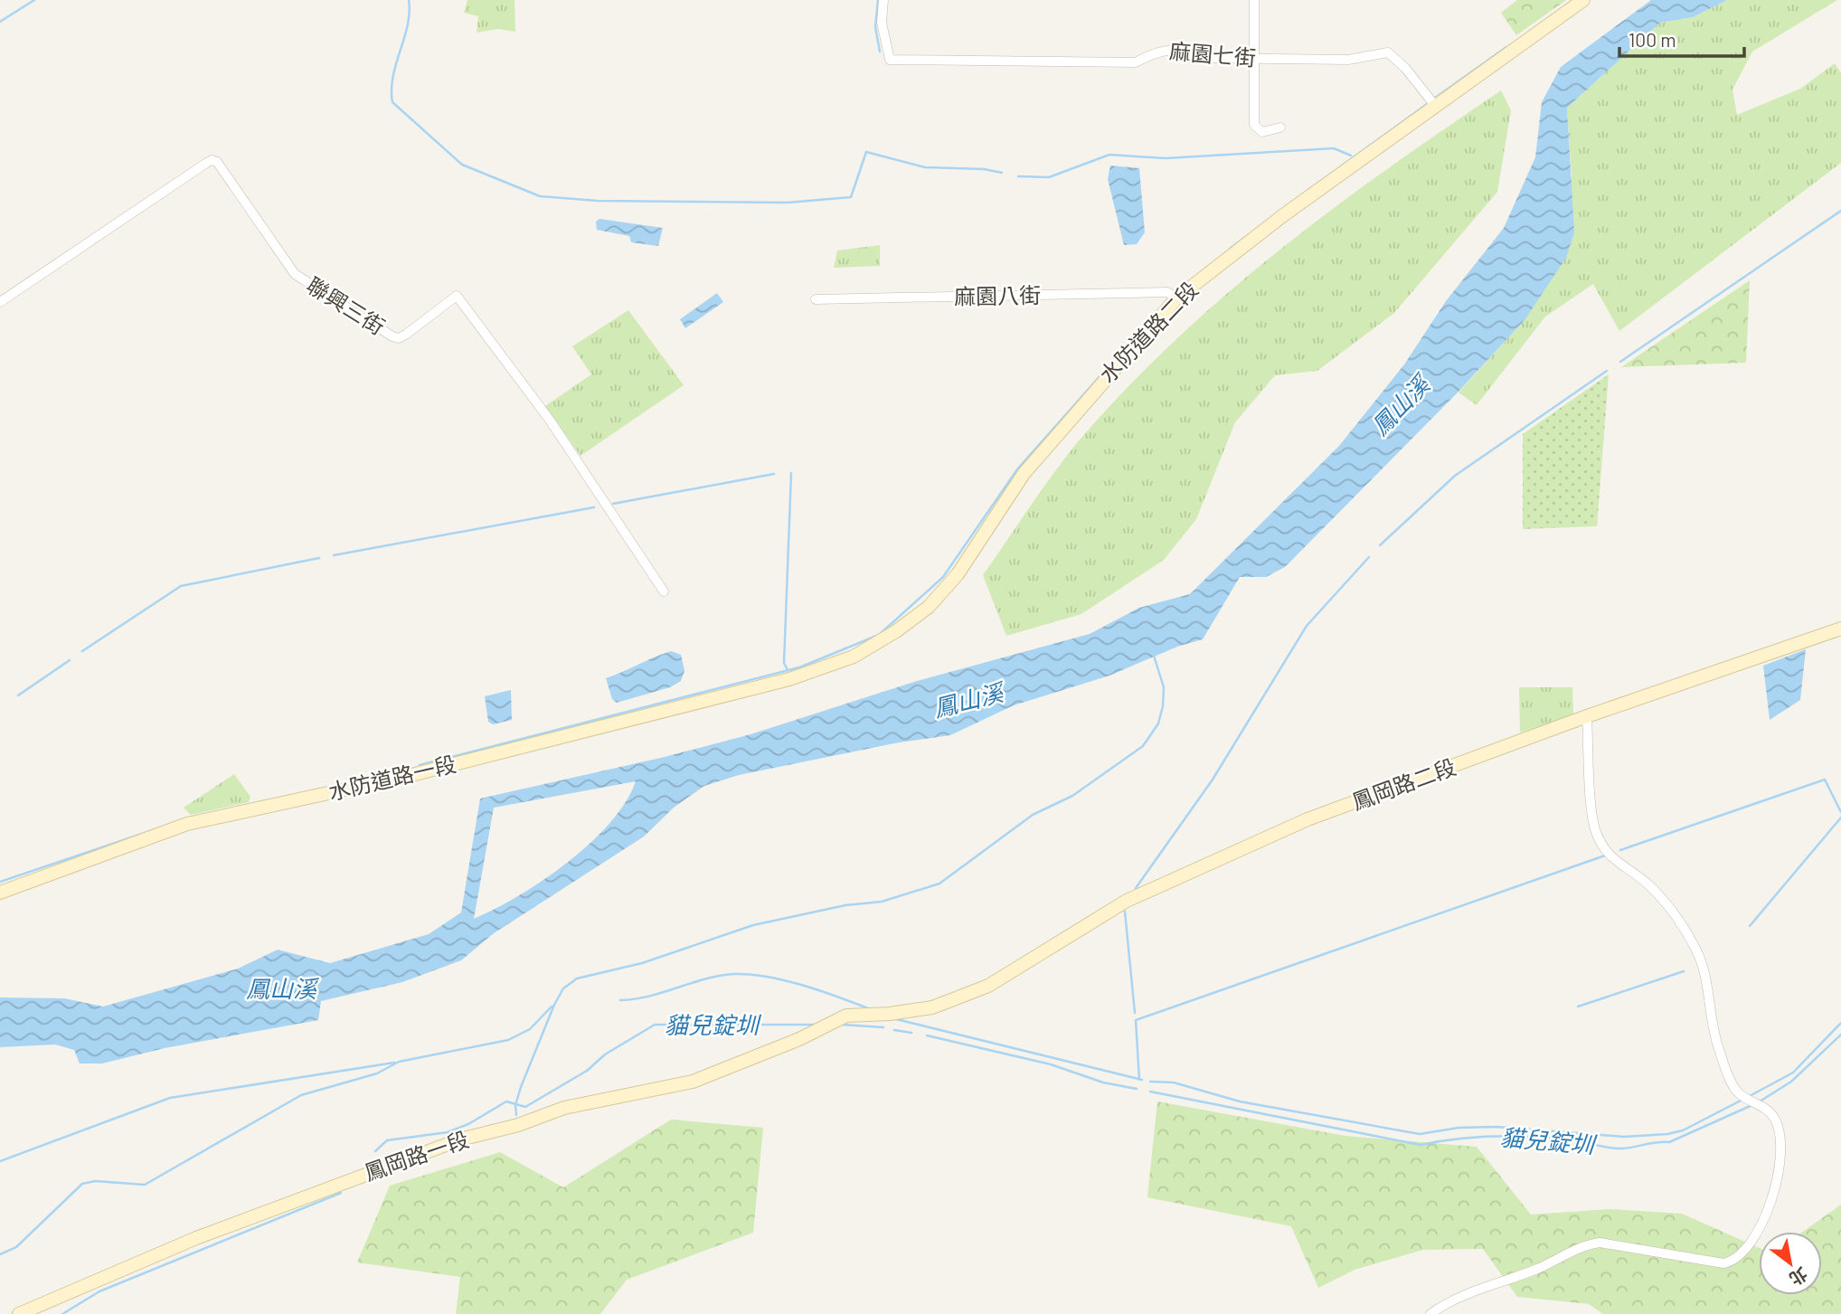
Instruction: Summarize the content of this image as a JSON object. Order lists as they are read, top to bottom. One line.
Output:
{"streets":{"street":["麻園七街","麻園八街","聯興三街","水防道路二段","水防道路一段","鳳岡路二段","鳳岡路一段"]},"crossings":[["麻園七街","水防道路二段"],["麻園八街","水防道路二段"],["水防道路二段","水防道路一段"],["鳳岡路二段","鳳岡路一段"]],"water":["鳳山溪","貓兒錠圳"],"scale_bar":"100 m","north":"bottom right"}
